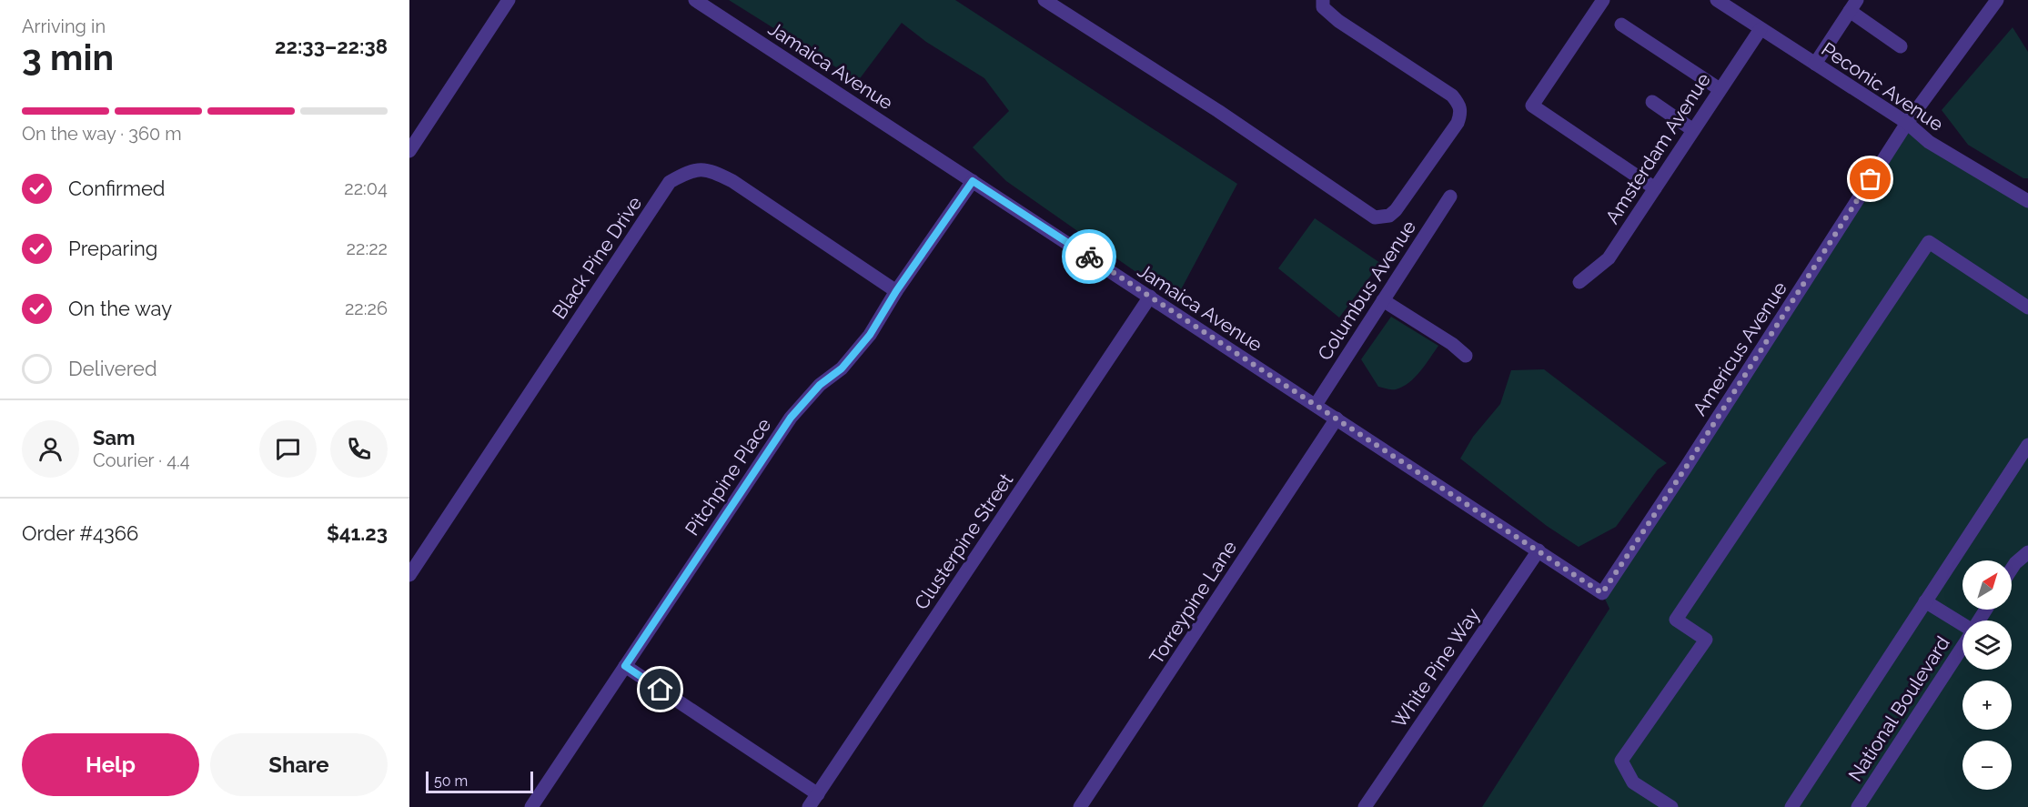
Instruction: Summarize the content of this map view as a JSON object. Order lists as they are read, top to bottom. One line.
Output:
{"streets":{"street":["Jamaica Avenue","Peconic Avenue","Amsterdam Avenue","Black Pine Drive","Columbus Avenue","Americus Avenue","Pitchpine Place","Clusterpine Street","Torreypine Lane","White Pine Way","National Boulevard"]},"crossings":[["Jamaica Avenue","Columbus Avenue"],["Jamaica Avenue","Americus Avenue"],["Jamaica Avenue","Pitchpine Place"],["Jamaica Avenue","Clusterpine Street"],["Jamaica Avenue","Torreypine Lane"],["Jamaica Avenue","White Pine Way"],["Peconic Avenue","Amsterdam Avenue"],["Peconic Avenue","Americus Avenue"],["Black Pine Drive","Pitchpine Place"]],"scale_bar":"50 m","north":"top right","page":{"heading":["3 min","Arriving in","22:33–22:38"],"panel":["Sam","Courier · 4.4","Order #4366","$41.23"],"bar":"On the way · 360 m","list":[["Confirmed","22:04"],["Preparing","22:22"],["On the way","22:26"],"Delivered"],"map_buttons":["+","−"],"buttons":["Help","Share"],"scale":"50 m"}}
